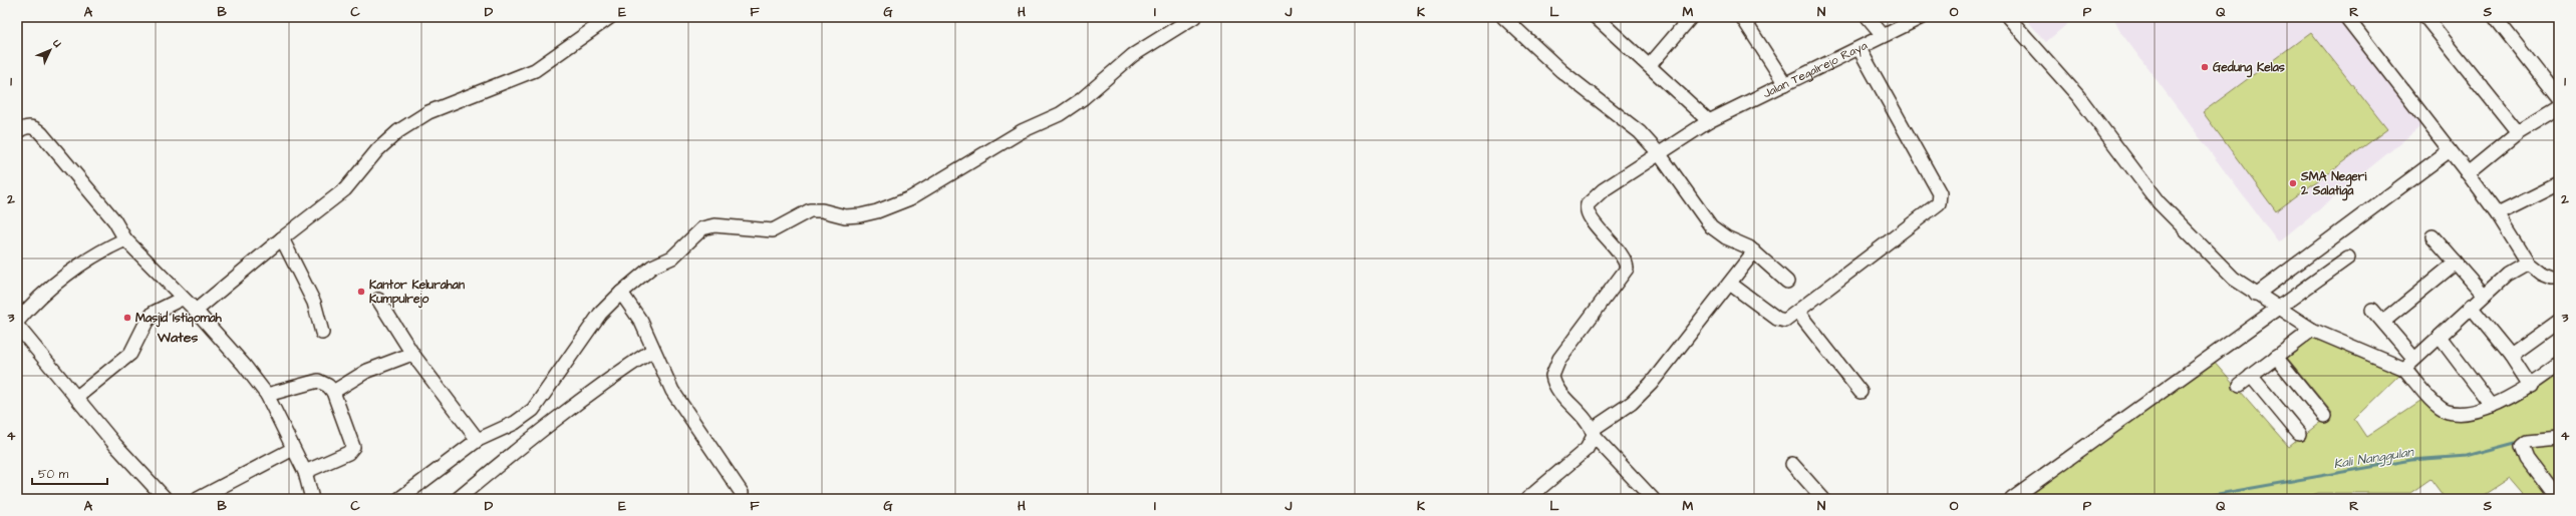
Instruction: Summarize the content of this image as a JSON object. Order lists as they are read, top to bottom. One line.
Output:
{"streets":{"street":["Jalan Tegalrejo Raya"]},"districts":["Wates"],"water":["Kali Nanggulan"],"places":["Gedung Kelas","SMA Negeri 2 Salatiga","Kantor Kelurahan Kumpulrejo","Masjid Istiqomah"],"scale_bar":"50 m","north":"top right","grid":{"columns":["A","B","C","D","E","F","G","H","I","J","K","L","M","N","O","P","Q","R","S"],"rows":["1","2","3","4"]}}
